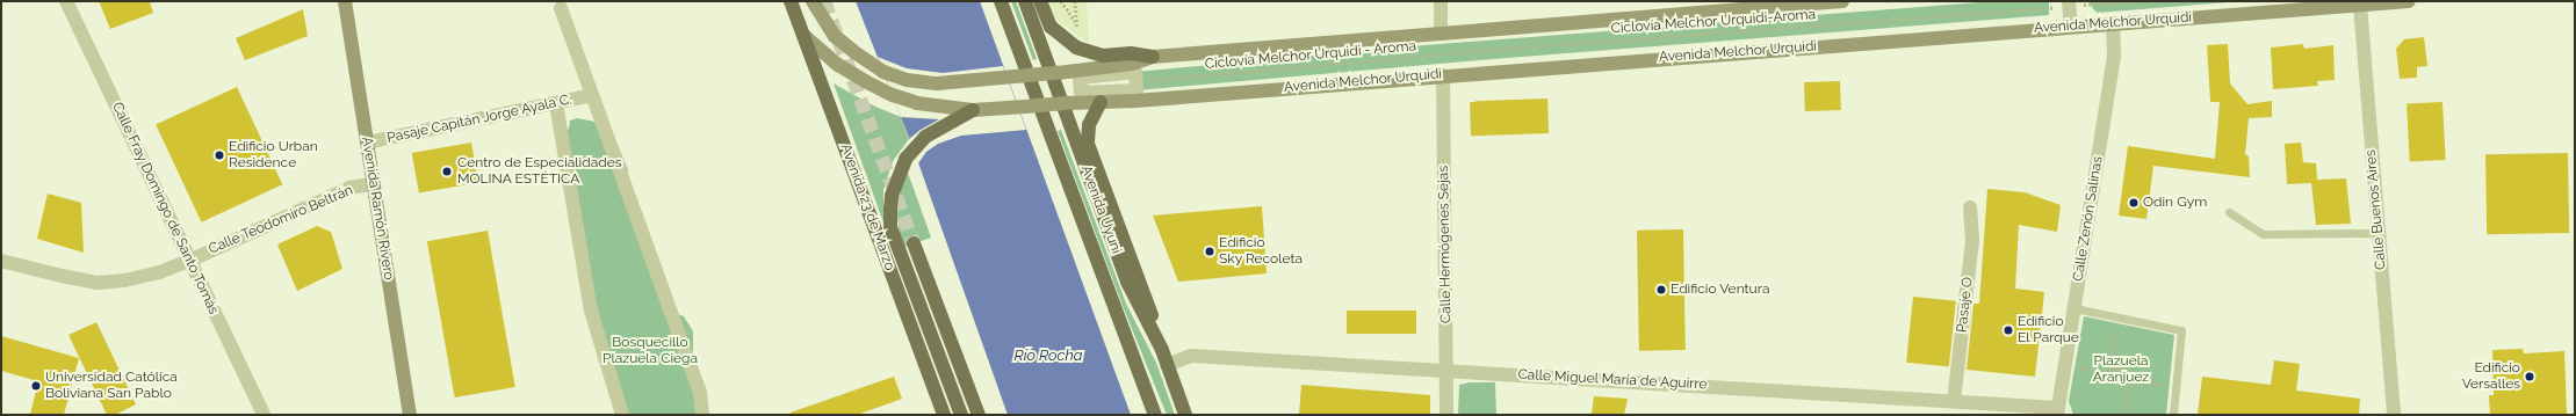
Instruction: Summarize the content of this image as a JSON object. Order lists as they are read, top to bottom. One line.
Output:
{"streets":{"main road":["Avenida Melchor Urquidi","Avenida 23 de Marzo","Avenida Ramón Rivero","Avenida Uyuni"],"street":["Pasaje Capitán Jorge Ayala C.","Calle Fray Domingo de Santo Tomás","Calle Buenos Aires","Calle Zenón Salinas","Calle Teodomiro Beltrán","Calle Hermógenes Sejas","Pasaje O","Calle Miguel María de Aguirre"],"path":["Ciclovía Melchor Urquidi-Aroma","Ciclovía Melchor Urquidi - Aroma"]},"crossings":[["Ciclovía Melchor Urquidi-Aroma","Ciclovía Melchor Urquidi - Aroma"],["Avenida Melchor Urquidi","Avenida 23 de Marzo"],["Avenida Melchor Urquidi","Calle Buenos Aires"],["Avenida Melchor Urquidi","Calle Zenón Salinas"],["Avenida Melchor Urquidi","Calle Hermógenes Sejas"],["Pasaje Capitán Jorge Ayala C.","Avenida Ramón Rivero"],["Calle Fray Domingo de Santo Tomás","Calle Teodomiro Beltrán"],["Avenida Ramón Rivero","Calle Teodomiro Beltrán"],["Avenida Uyuni","Calle Miguel María de Aguirre"],["Calle Zenón Salinas","Calle Miguel María de Aguirre"],["Calle Hermógenes Sejas","Calle Miguel María de Aguirre"],["Pasaje O","Calle Miguel María de Aguirre"]],"water":["Río Rocha"],"parks":["Bosquecillo Plazuela Ciega","Plazuela Aranjuez"],"places":["Edificio Urban Residence","Centro de Especialidades MOLINA ESTÉTICA","Odin Gym","Edificio Sky Recoleta","Edificio Ventura","Edificio El Parque","Edificio Versalles","Universidad Católica Boliviana San Pablo"]}
